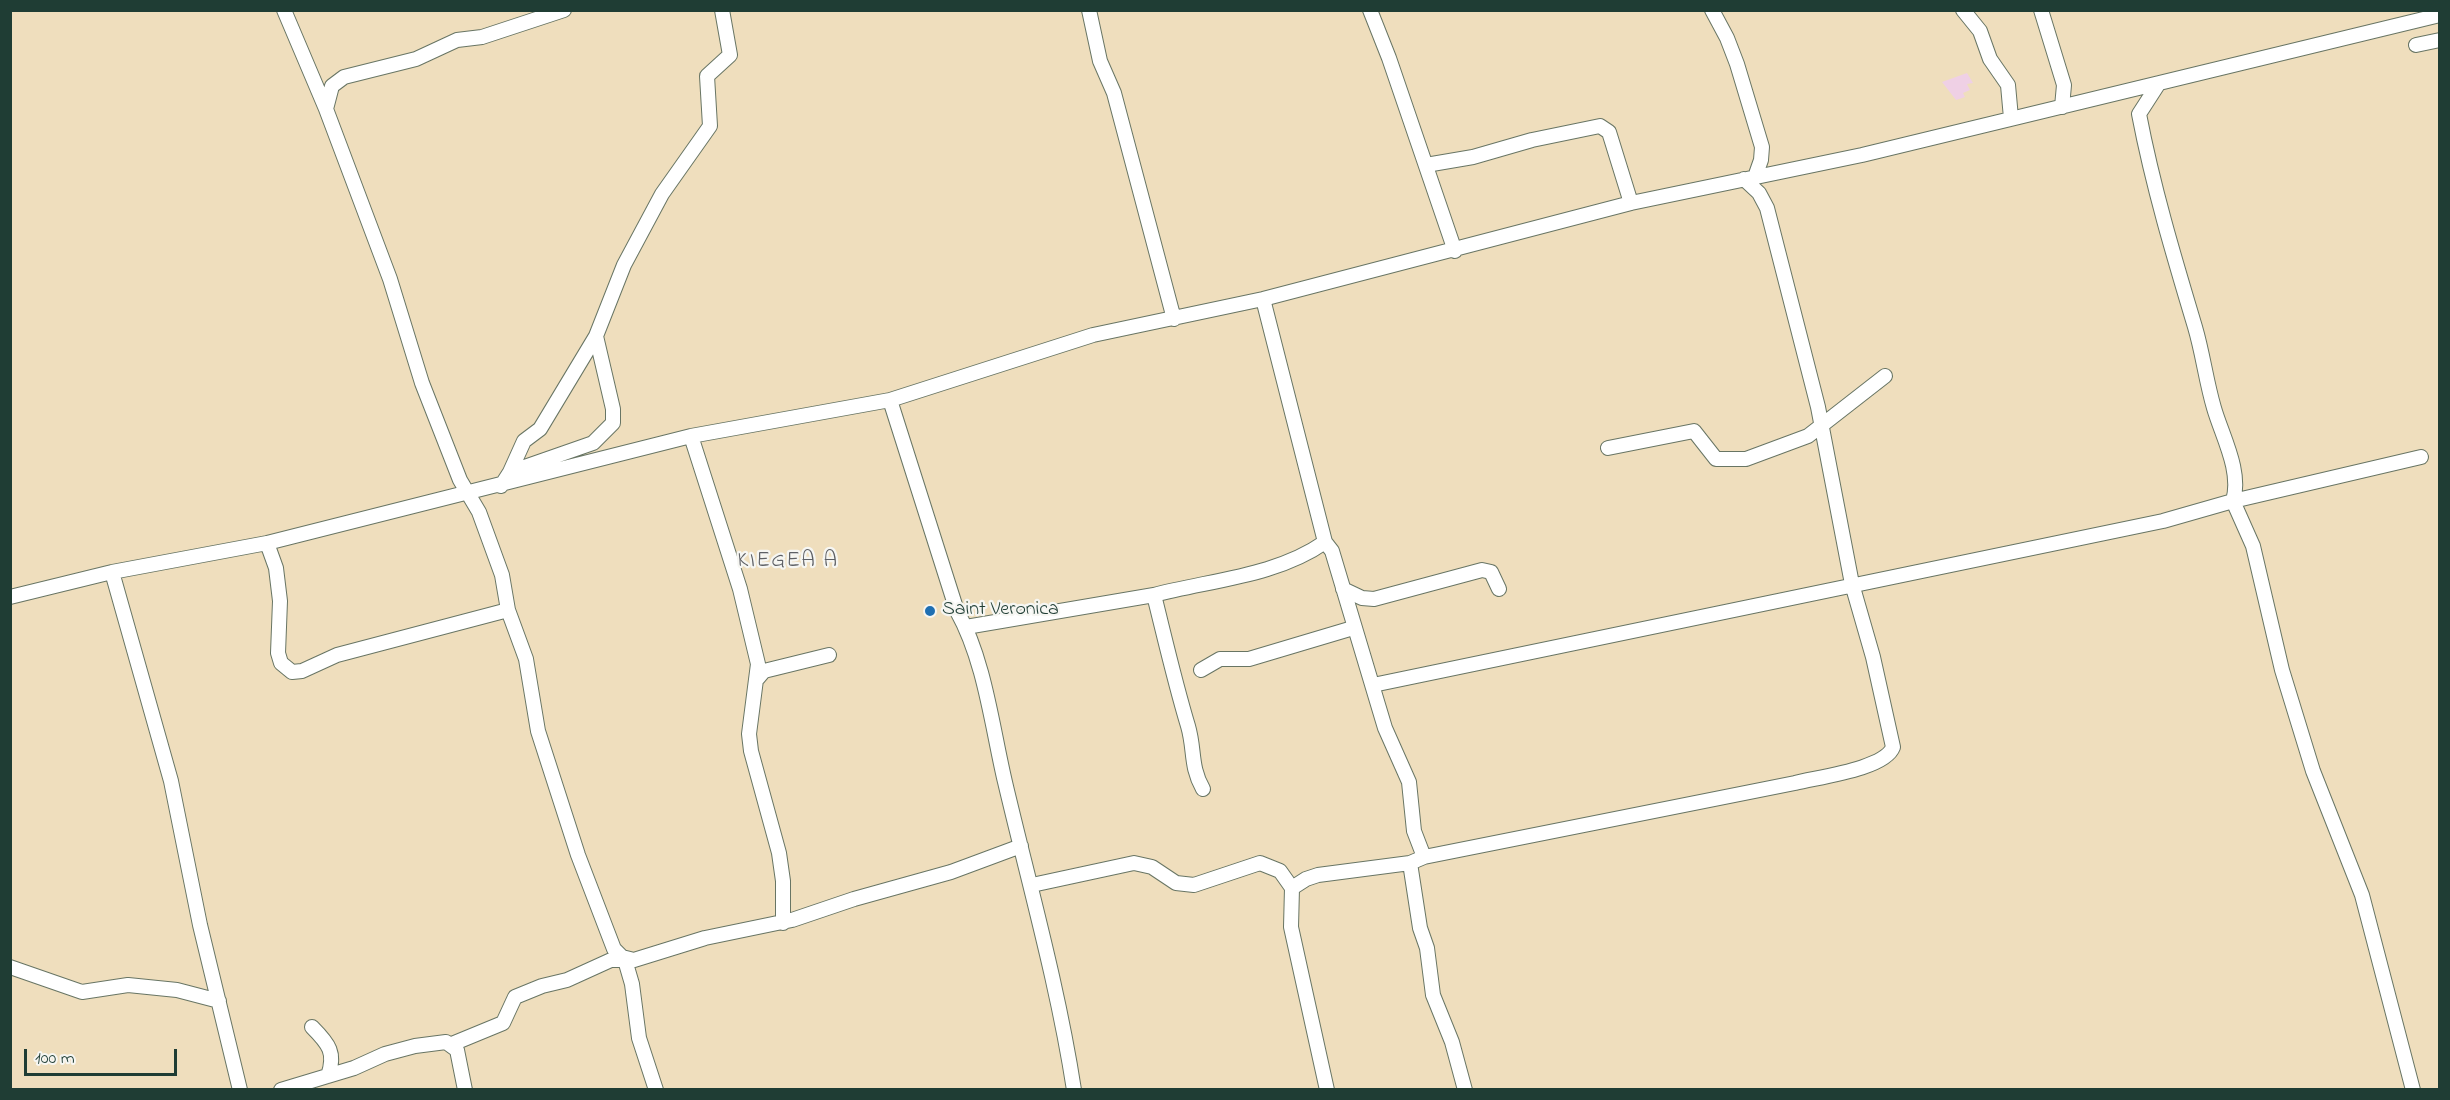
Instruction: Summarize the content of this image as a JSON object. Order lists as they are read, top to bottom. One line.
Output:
{"districts":["KIEGEA A"],"places":["Saint Veronica"],"scale_bar":"100 m"}
